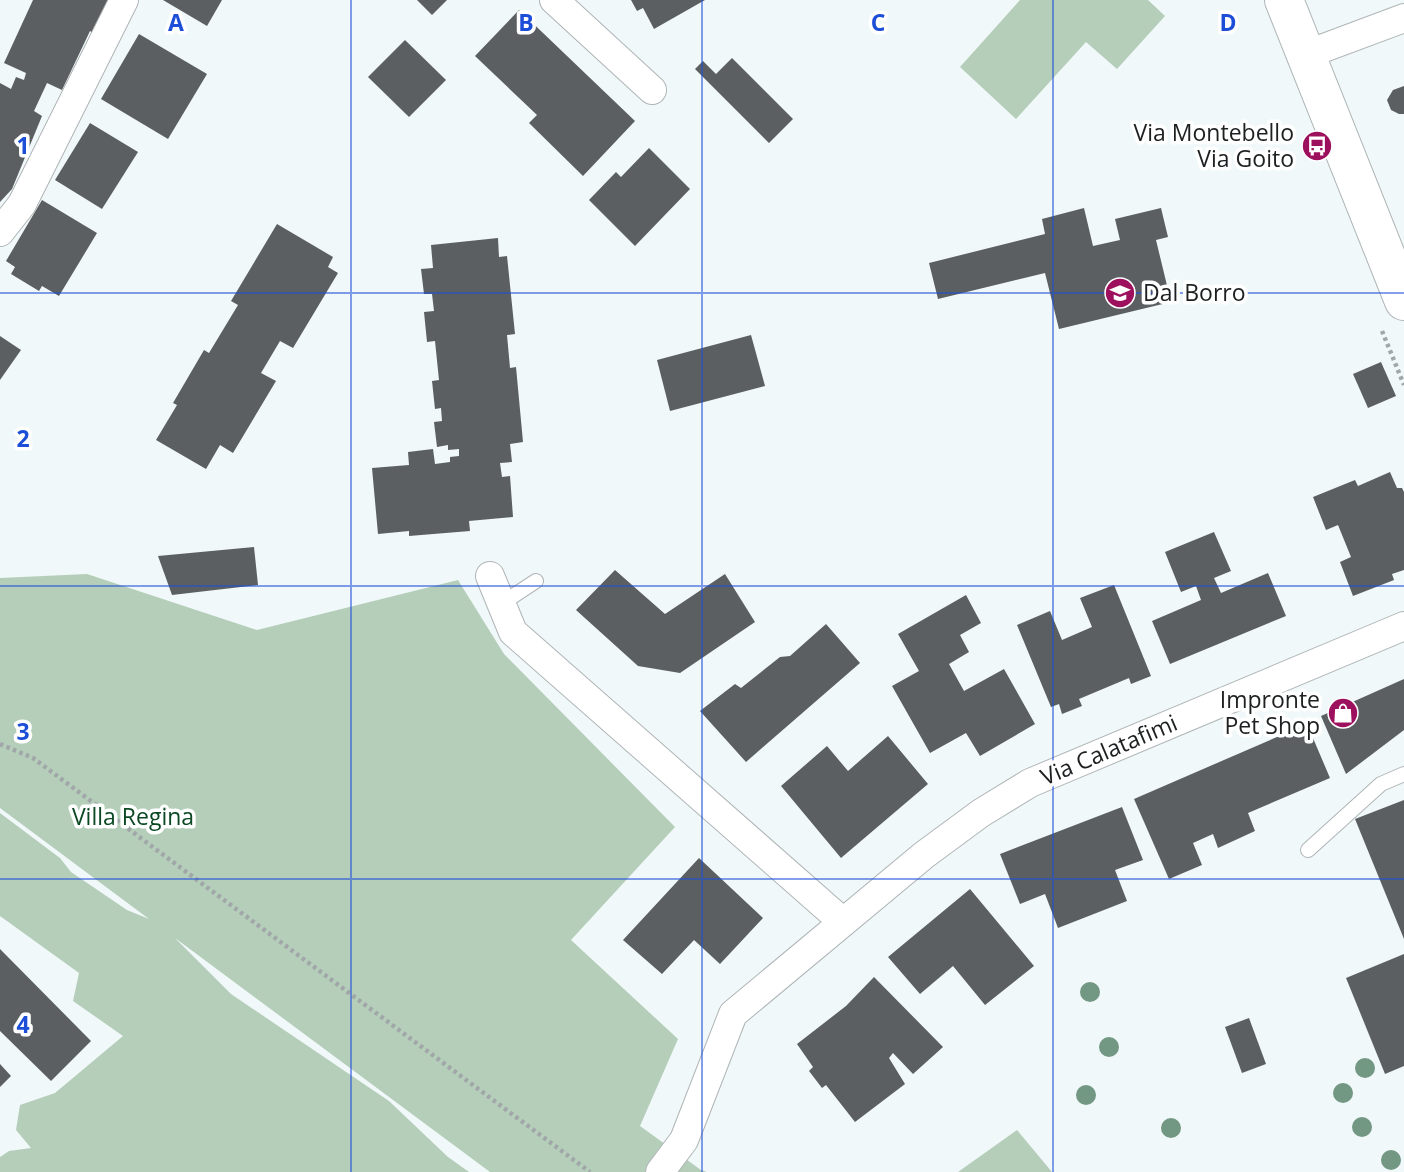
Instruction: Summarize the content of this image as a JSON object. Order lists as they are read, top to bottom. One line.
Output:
{"streets":{"street":["Via Calatafimi"]},"parks":["Villa Regina"],"places":{"bus stop":["Via Montebello Via Goito"],"school or university":["Dal Borro"],"shop":["Impronte Pet Shop"]},"grid":{"columns":["A","B","C","D"],"rows":["1","2","3","4"]}}
